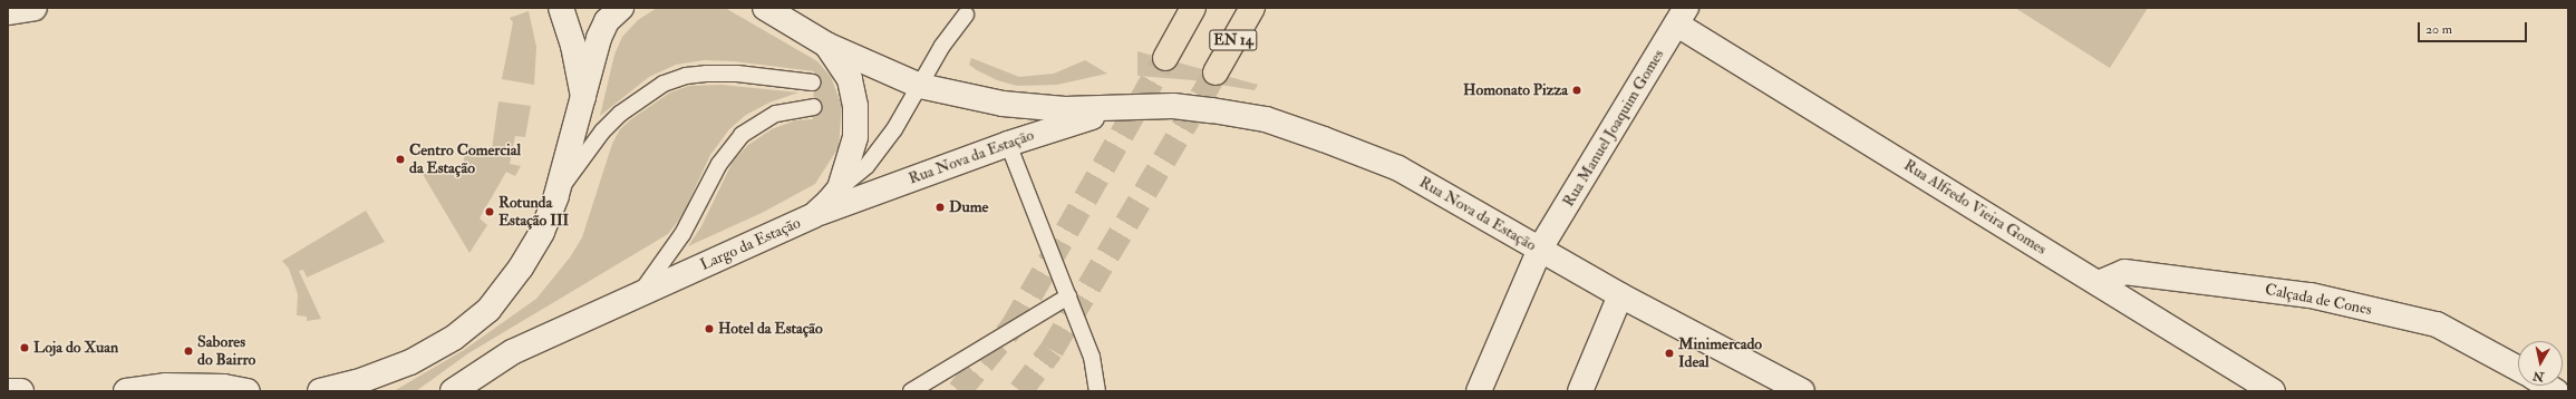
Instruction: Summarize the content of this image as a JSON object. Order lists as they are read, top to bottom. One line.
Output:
{"streets":{"highway":["EN 14"],"street":["Rua Manuel Joaquim Gomes","Rua Nova da Estação","Rua Alfredo Vieira Gomes","Largo da Estação","Calçada de Cones"]},"crossings":[["Rua Manuel Joaquim Gomes","Rua Nova da Estação"],["Rua Manuel Joaquim Gomes","Rua Alfredo Vieira Gomes"],["Rua Nova da Estação","Largo da Estação"],["Rua Alfredo Vieira Gomes","Calçada de Cones"]],"places":["Homonato Pizza","Centro Comercial da Estação","Dume","Rotunda Estação III","Hotel da Estação","Loja do Xuan","Sabores do Bairro","Minimercado Ideal"],"scale_bar":"20 m","north":"bottom"}
